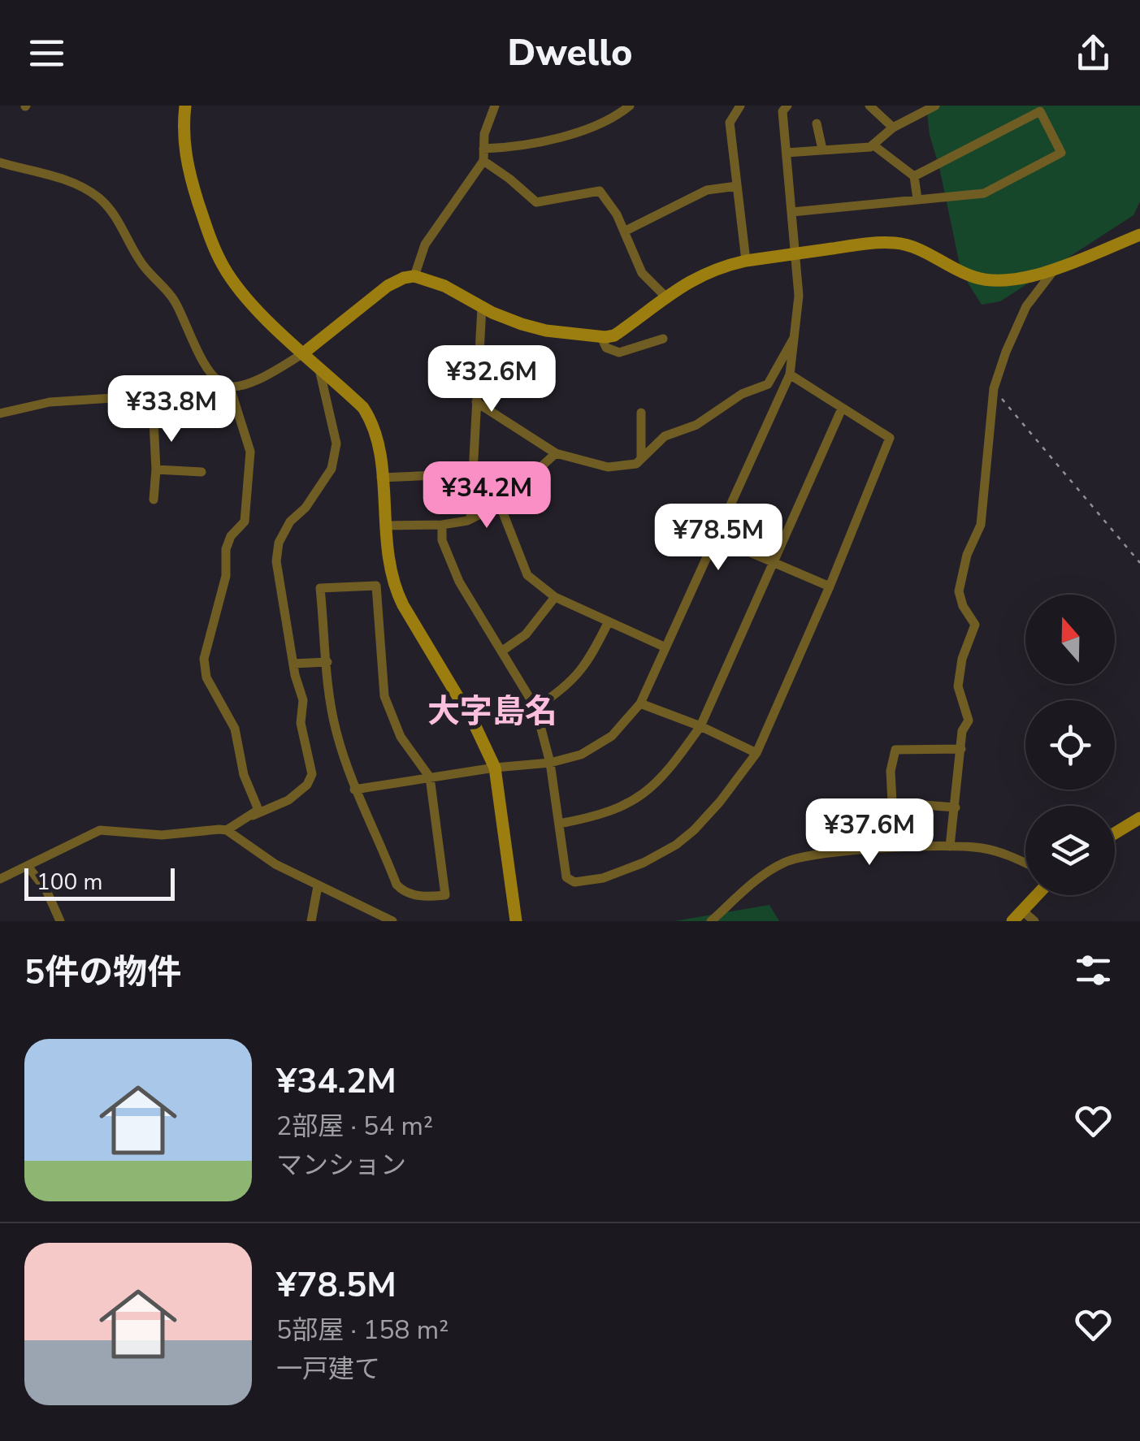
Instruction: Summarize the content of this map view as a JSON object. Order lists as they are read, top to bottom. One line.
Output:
{"districts":["大字島名"],"scale_bar":"100 m","north":"top","page":{"header":"Dwello","price":["¥32.6M","¥33.8M","¥34.2M","¥78.5M","¥37.6M"],"scale":"100 m","heading":"5件の物件","list":[{"name":"¥34.2M","note":"2部屋 · 54 m² · マンション"},{"name":"¥78.5M","note":"5部屋 · 158 m² · 一戸建て"}]}}
